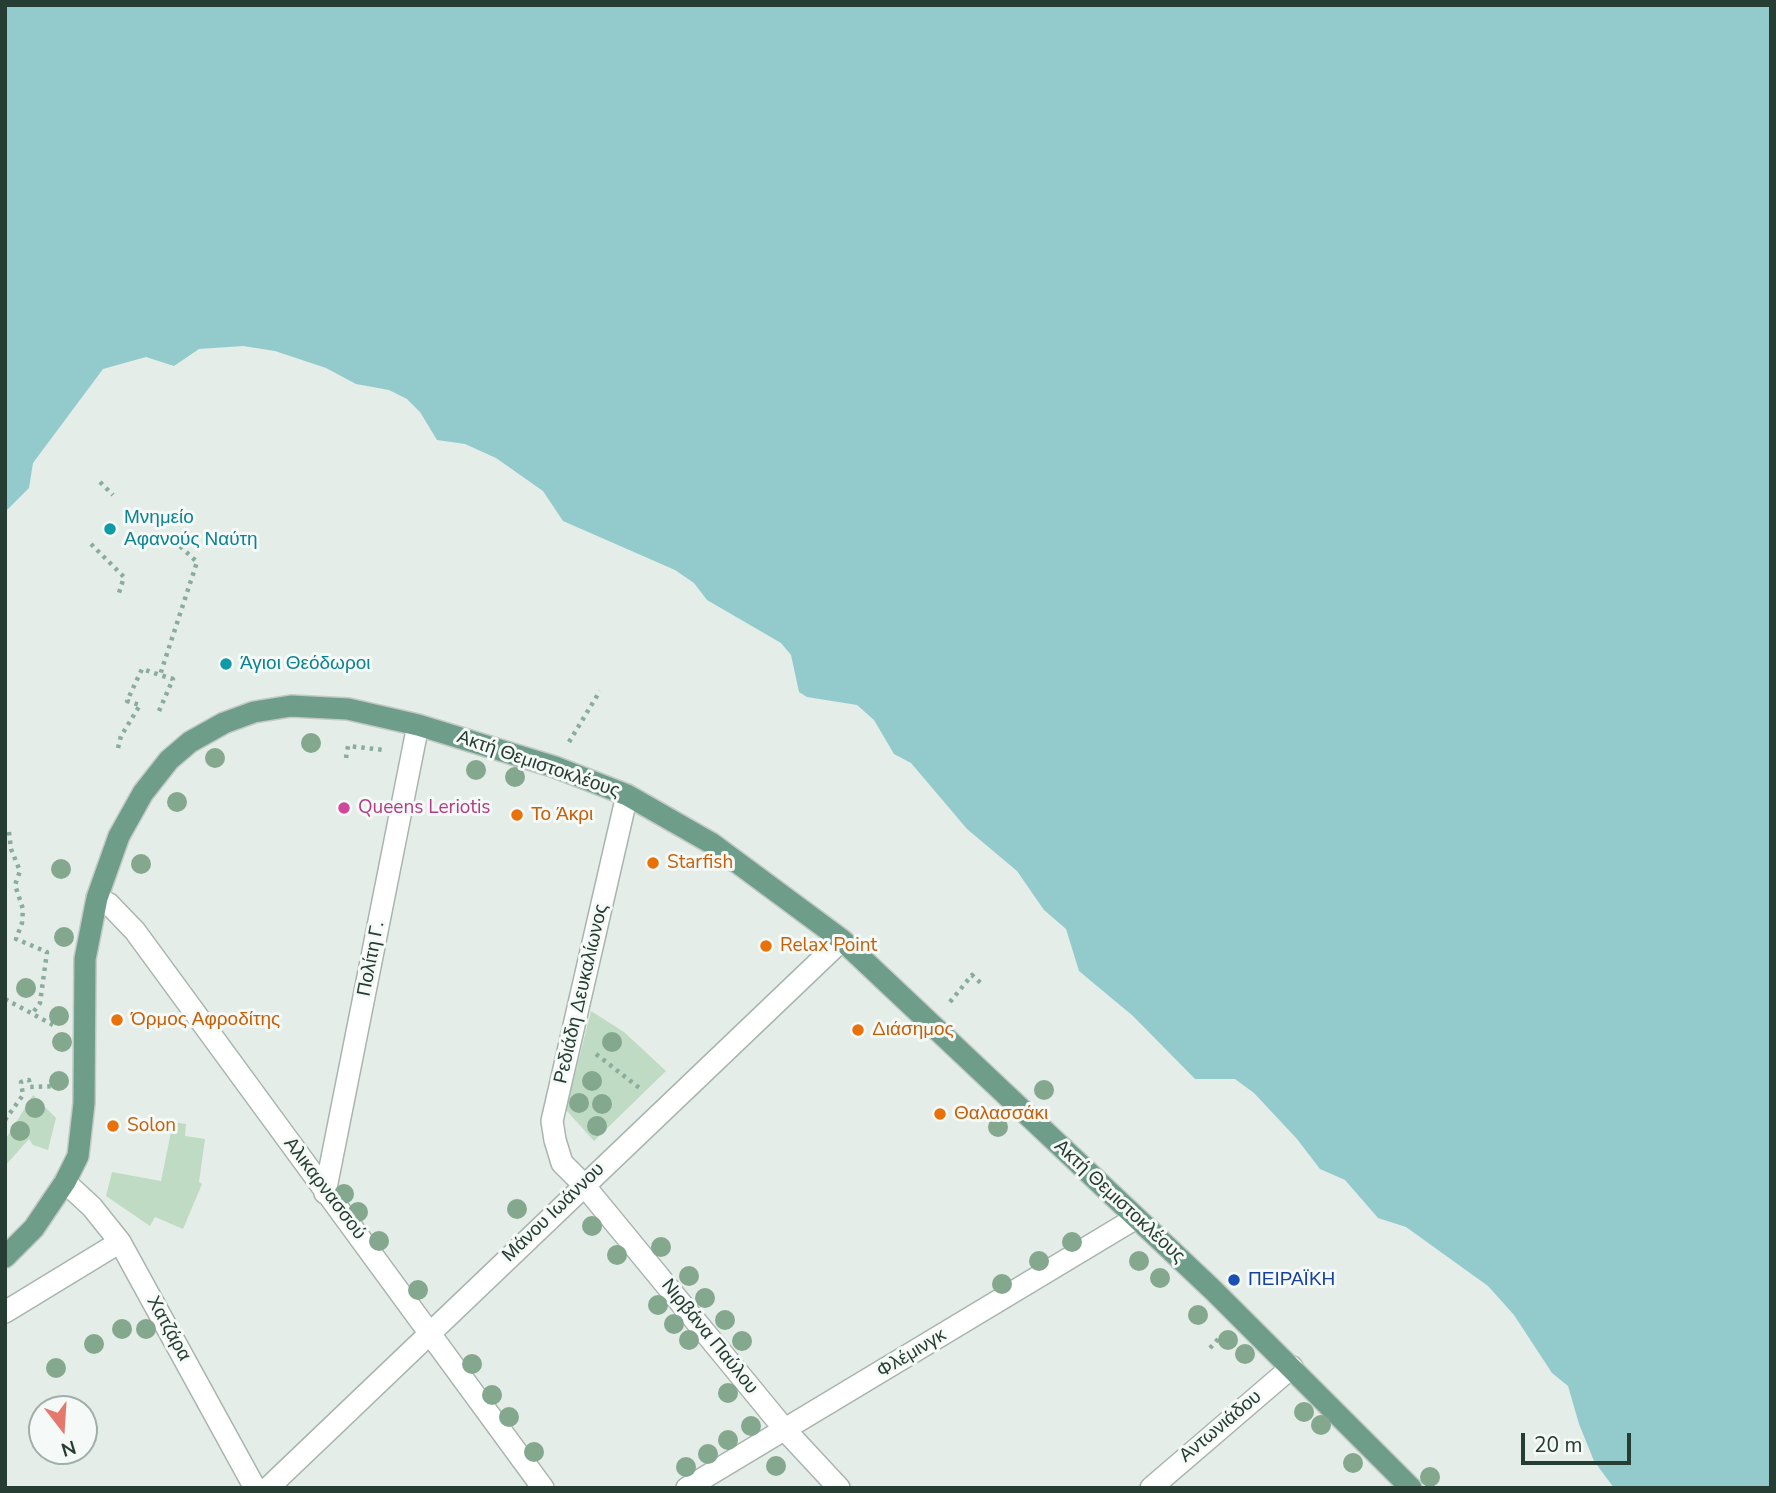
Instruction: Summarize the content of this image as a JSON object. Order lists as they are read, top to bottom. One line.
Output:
{"streets":{"main road":["Ακτή Θεμιστοκλέους"],"street":["Πολίτη Γ.","Ρεδιάδη Δευκαλίωνος","Αλικαρνασσού","Μάνου Ιωάννου","Χατζάρα","Νιρβάνα Παύλου","Φλέμινγκ","Αντωνιάδου"]},"crossings":[["Ακτή Θεμιστοκλέους","Πολίτη Γ."],["Ακτή Θεμιστοκλέους","Ρεδιάδη Δευκαλίωνος"],["Ακτή Θεμιστοκλέους","Αλικαρνασσού"],["Ακτή Θεμιστοκλέους","Μάνου Ιωάννου"],["Ακτή Θεμιστοκλέους","Χατζάρα"],["Ακτή Θεμιστοκλέους","Φλέμινγκ"],["Ακτή Θεμιστοκλέους","Αντωνιάδου"],["Πολίτη Γ.","Αλικαρνασσού"],["Ρεδιάδη Δευκαλίωνος","Μάνου Ιωάννου"],["Ρεδιάδη Δευκαλίωνος","Νιρβάνα Παύλου"],["Αλικαρνασσού","Μάνου Ιωάννου"],["Μάνου Ιωάννου","Νιρβάνα Παύλου"],["Νιρβάνα Παύλου","Φλέμινγκ"]],"places":["Μνημείο Αφανούς Ναύτη","Άγιοι Θεόδωροι","Queens Leriotis","Το Άκρι","Starfish","Relax Point","Όρμος Αφροδίτης","Διάσημος","Θαλασσάκι","Solon","ΠΕΙΡΑΪΚΗ"],"scale_bar":"20 m","north":"bottom"}
